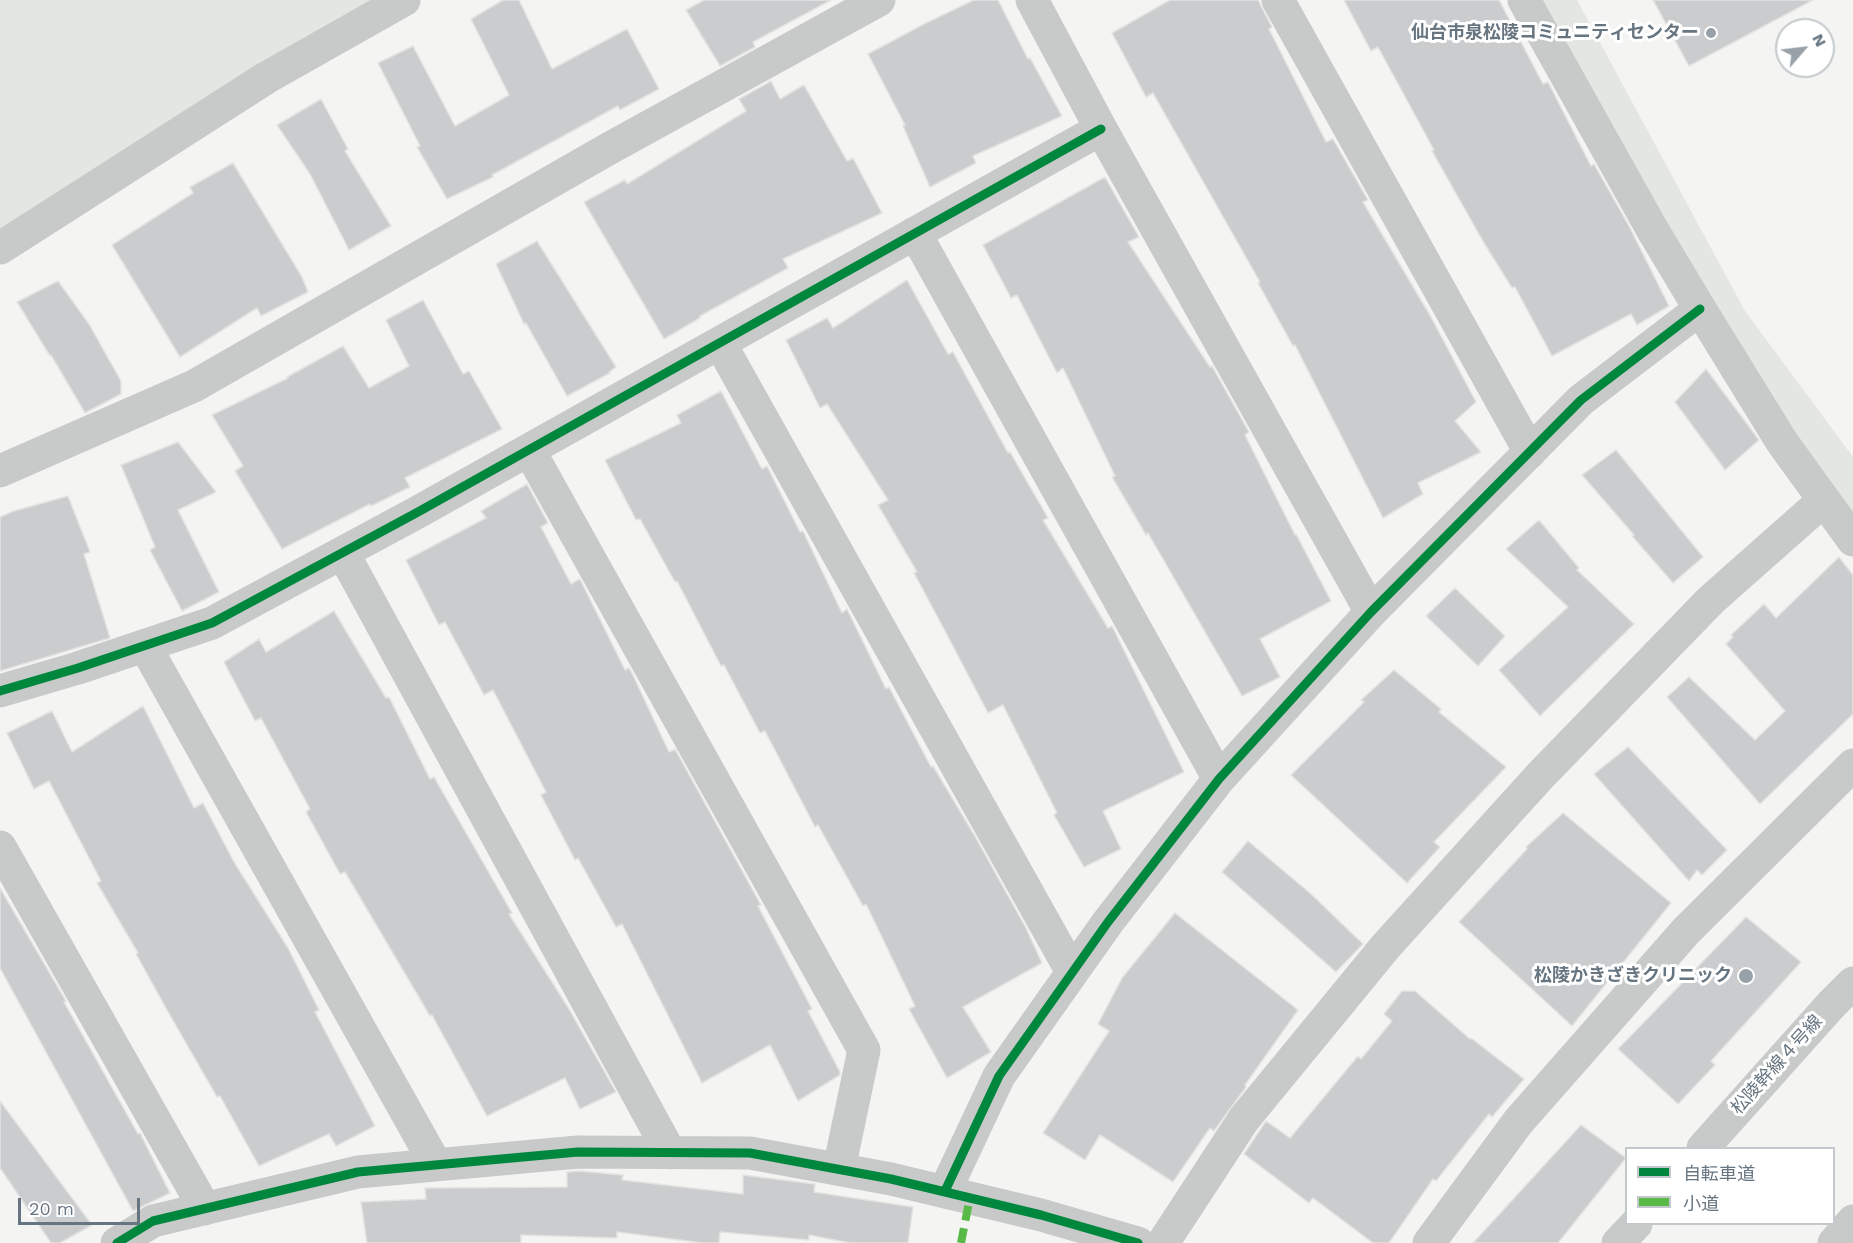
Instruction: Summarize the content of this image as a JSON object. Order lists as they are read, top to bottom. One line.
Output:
{"streets":{"street":["松陵幹線４号線"]},"places":["仙台市泉松陵コミュニティセンター","松陵かきざきクリニック"],"legend":["自転車道","小道"],"scale_bar":"20 m","north":"top right"}
